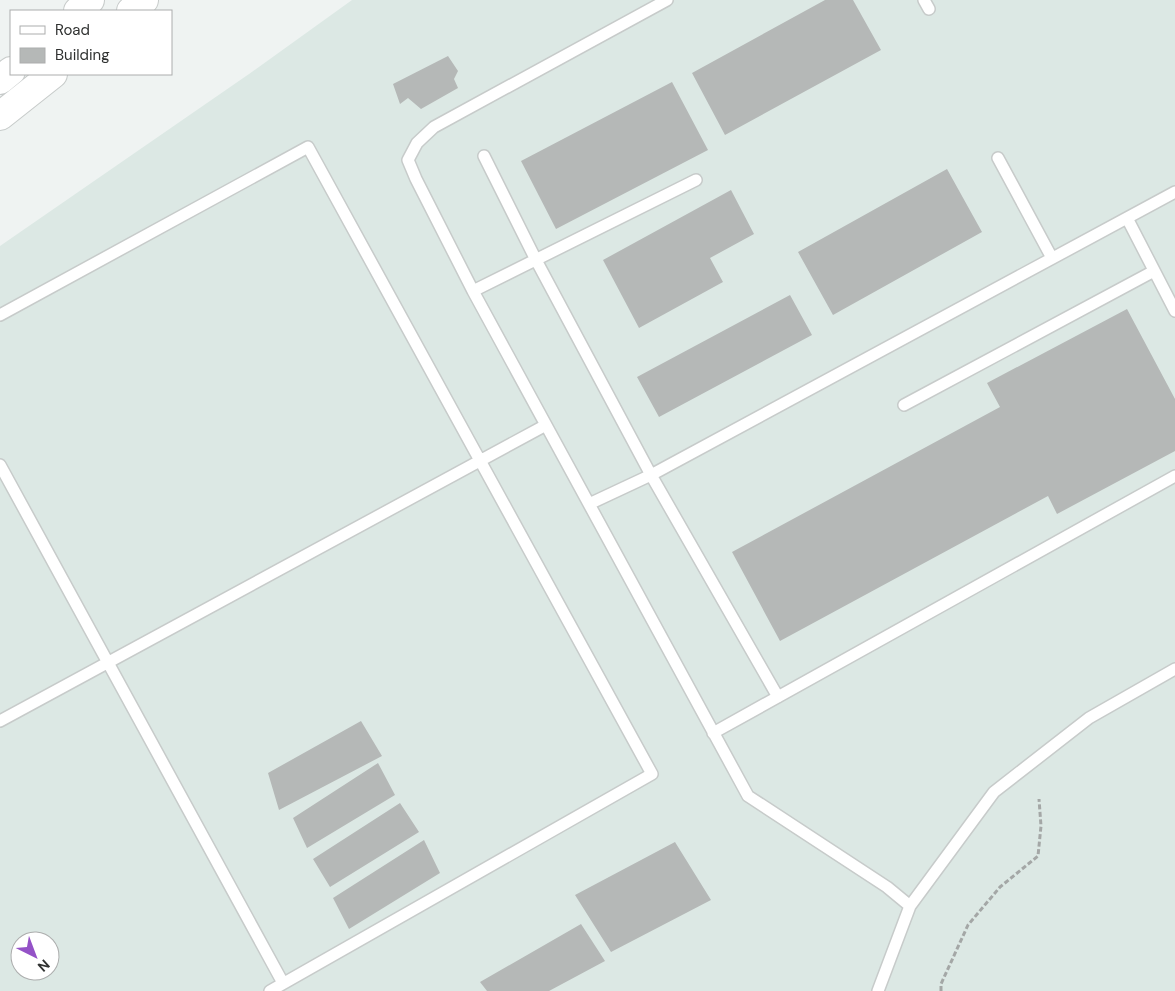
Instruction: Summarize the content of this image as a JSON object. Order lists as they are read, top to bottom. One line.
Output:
{"legend":["Road","Building"],"north":"bottom right"}
